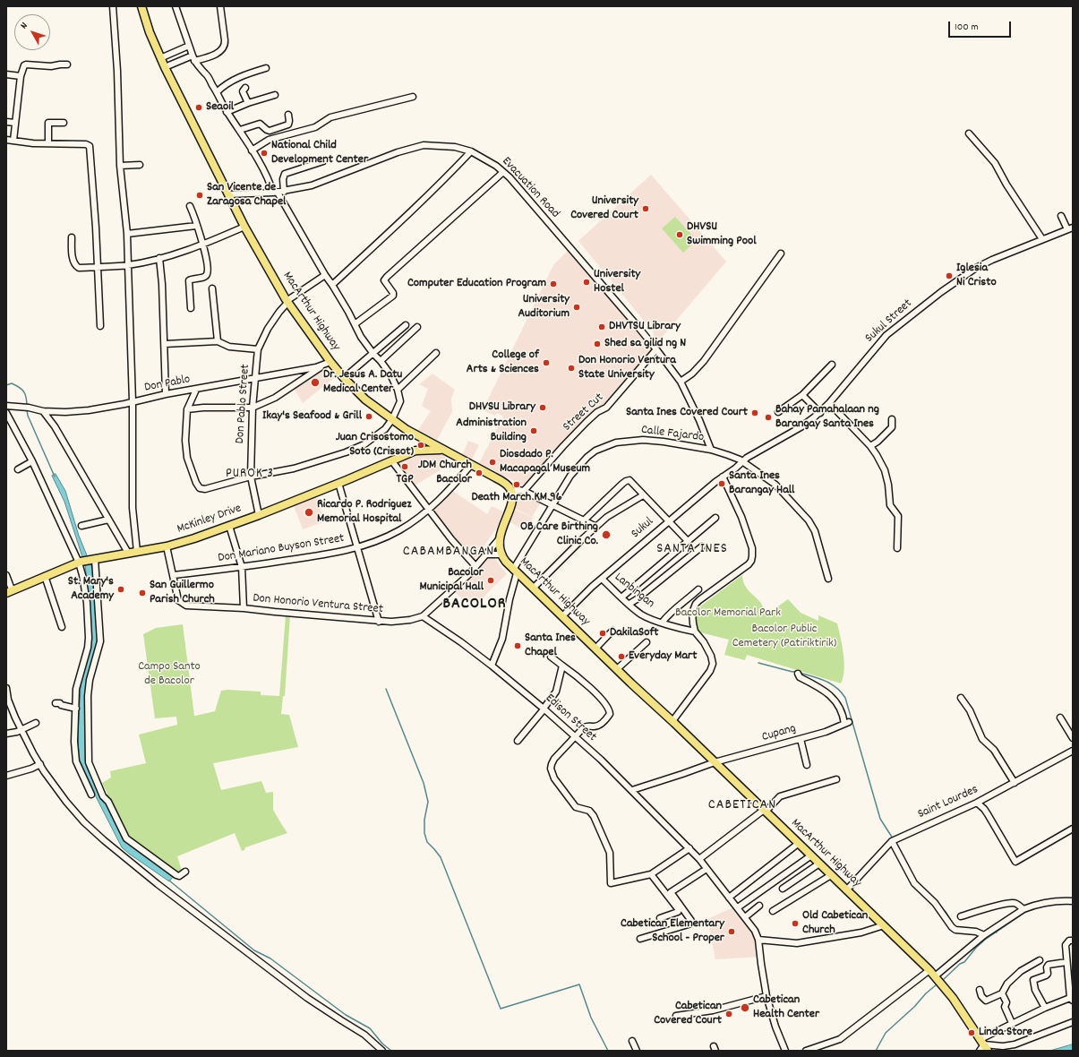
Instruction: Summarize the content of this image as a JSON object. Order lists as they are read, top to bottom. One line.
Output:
{"streets":{"main road":["MacArthur Highway","McKinley Drive"],"street":["Evacuation Road","Sukul Street","Don Pablo","Don Pablo Street","Street Cut","Calle Fajardo","Sukul","Don Mariano Buyson Street","Lanbingan","Don Honorio Ventura Street","Edison Street","Cupang","Saint Lourdes"]},"crossings":[["Evacuation Road","MacArthur Highway"],["Evacuation Road","Street Cut"],["Evacuation Road","Calle Fajardo"],["MacArthur Highway","Don Pablo"],["MacArthur Highway","Don Pablo Street"],["MacArthur Highway","Calle Fajardo"],["MacArthur Highway","McKinley Drive"],["MacArthur Highway","Sukul"],["MacArthur Highway","Don Mariano Buyson Street"],["MacArthur Highway","Don Honorio Ventura Street"],["MacArthur Highway","Cupang"],["MacArthur Highway","Saint Lourdes"],["Sukul Street","Calle Fajardo"],["Sukul Street","Sukul"],["Don Pablo","Don Pablo Street"],["Don Pablo Street","McKinley Drive"],["Calle Fajardo","Sukul"],["McKinley Drive","Don Honorio Ventura Street"],["Sukul","Lanbingan"],["Don Mariano Buyson Street","Don Honorio Ventura Street"],["Don Honorio Ventura Street","Edison Street"],["Edison Street","Cupang"]],"districts":["PUROK 3","SANTA INES","CABAMBANGAN","BACOLOR","CABETICAN"],"parks":["Bacolor Memorial Park","Bacolor Public Cemetery (Patiriktirik)","Campo Santo de Bacolor"],"places":["Seaoil","National Child Development Center","San Vicente de Zaragosa Chapel","University Covered Court","DHVSU Swimming Pool","Iglesia Ni Cristo","University Hostel","Computer Education Program","University Auditorium","DHVTSU Library","Shed sa gilid ng N","College of Arts & Sciences","Don Honorio Ventura State University","Dr. Jesus A. Datu Medical Center","DHVSU Library","Santa Ines Covered Court","Ikay's Seafood & Grill","Bahay Pamahalaan ng Barangay Santa Ines","Administration Building","Juan Crisostomo Soto (Crissot)","Diosdado P. Macapagal Museum","TGP","JDM Church Bacolor","Santa Ines Barangay Hall","Death March KM 96","Ricardo P. Rodriguez Memorial Hospital","OB Care Birthing Clinic Co.","Bacolor Municipal Hall","St. Mary's Academy","San Guillermo Parish Church","DakilaSoft","Santa Ines Chapel","Everyday Mart","Old Cabetican Church","Cabetican Elementary School - Proper","Cabetican Health Center","Cabetican Covered Court","Linda Store"],"scale_bar":"100 m","north":"top left"}
